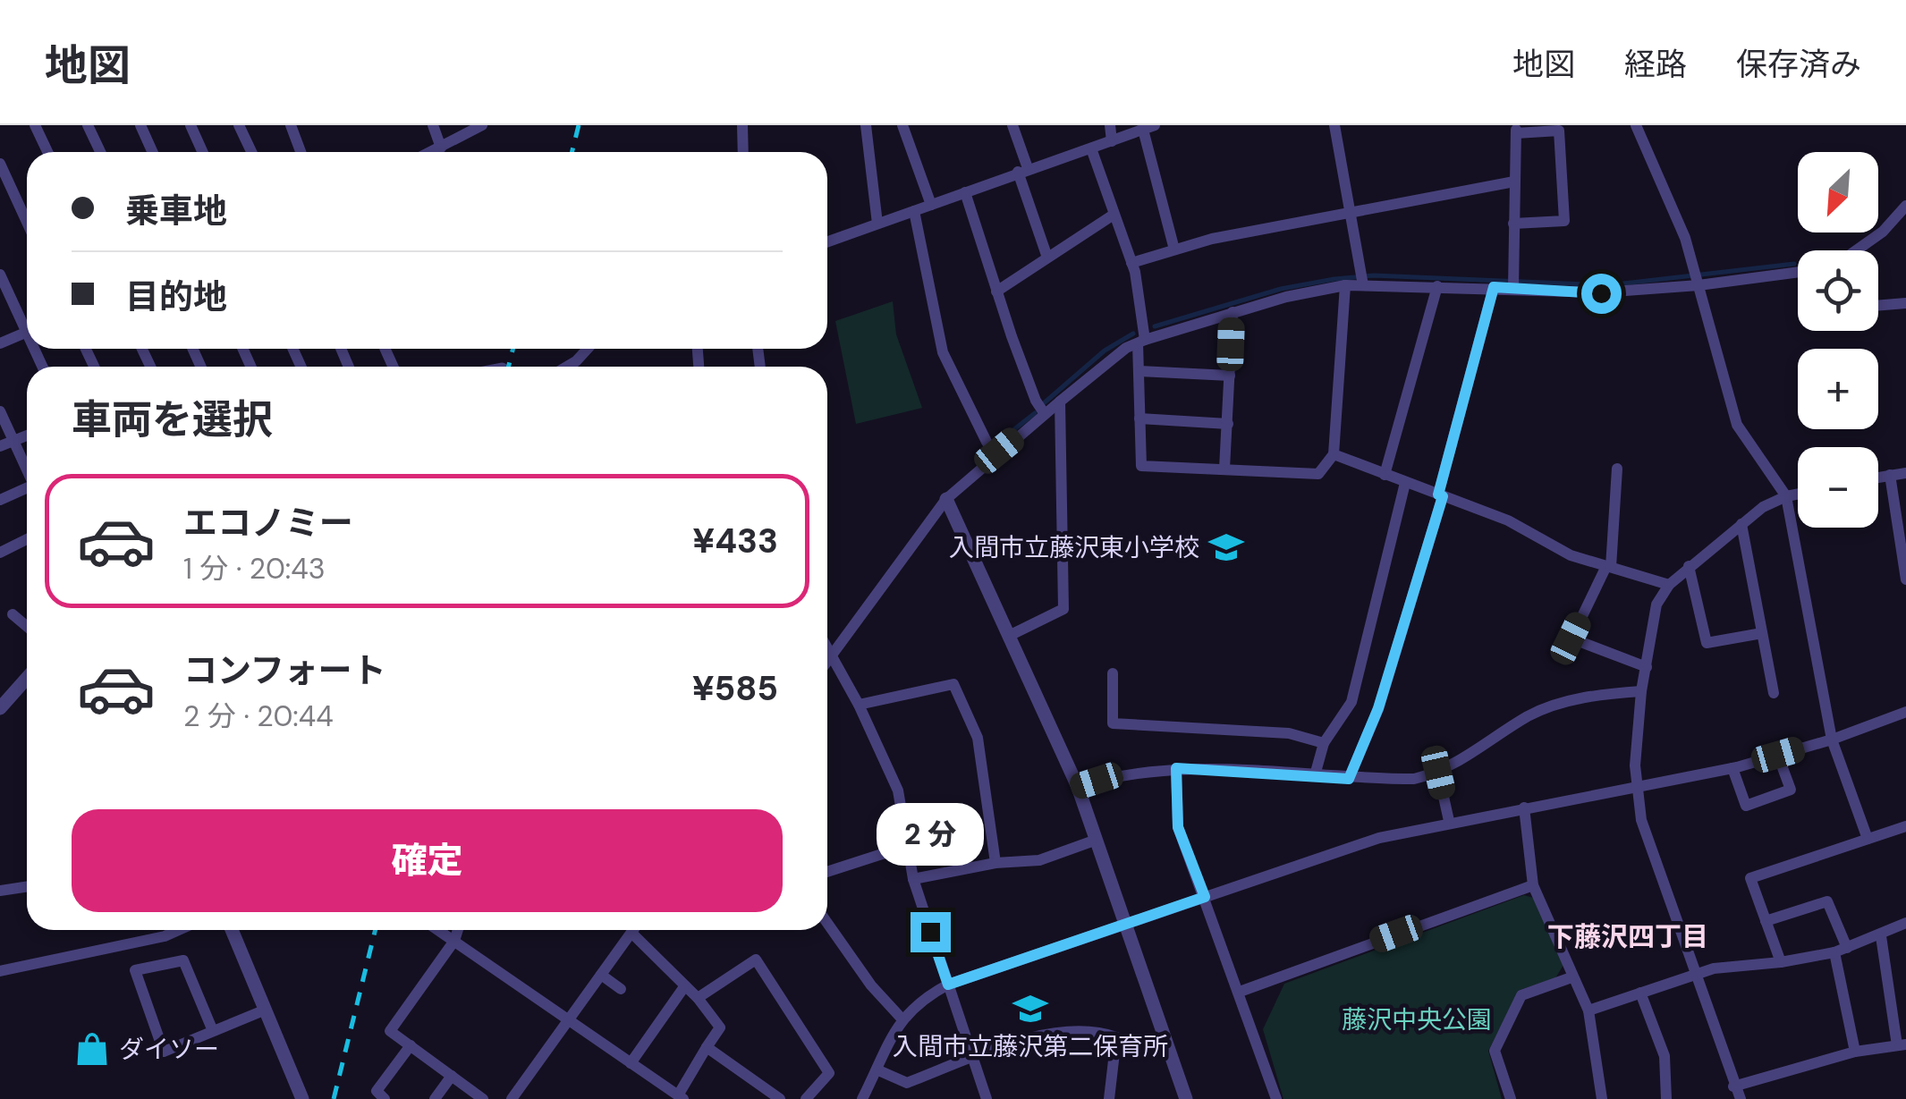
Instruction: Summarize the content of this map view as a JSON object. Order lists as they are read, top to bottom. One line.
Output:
{"districts":["下藤沢四丁目"],"parks":["藤沢中央公園"],"places":{"school or university":["入間市立藤沢東小学校","入間市立藤沢第二保育所"],"shop":["ダイソー"]},"north":"bottom left","page":{"header":"地図","nav":["地図","経路","保存済み"],"map_buttons":["+","−"],"banner":["乗車地","目的地"],"heading":"車両を選択","list":[{"name":"エコノミー","note":"1 分 · 20:43","value":"¥433"},{"name":"コンフォート","note":"2 分 · 20:44","value":"¥585"}],"buttons":"確定","bubble":"2 分"}}
